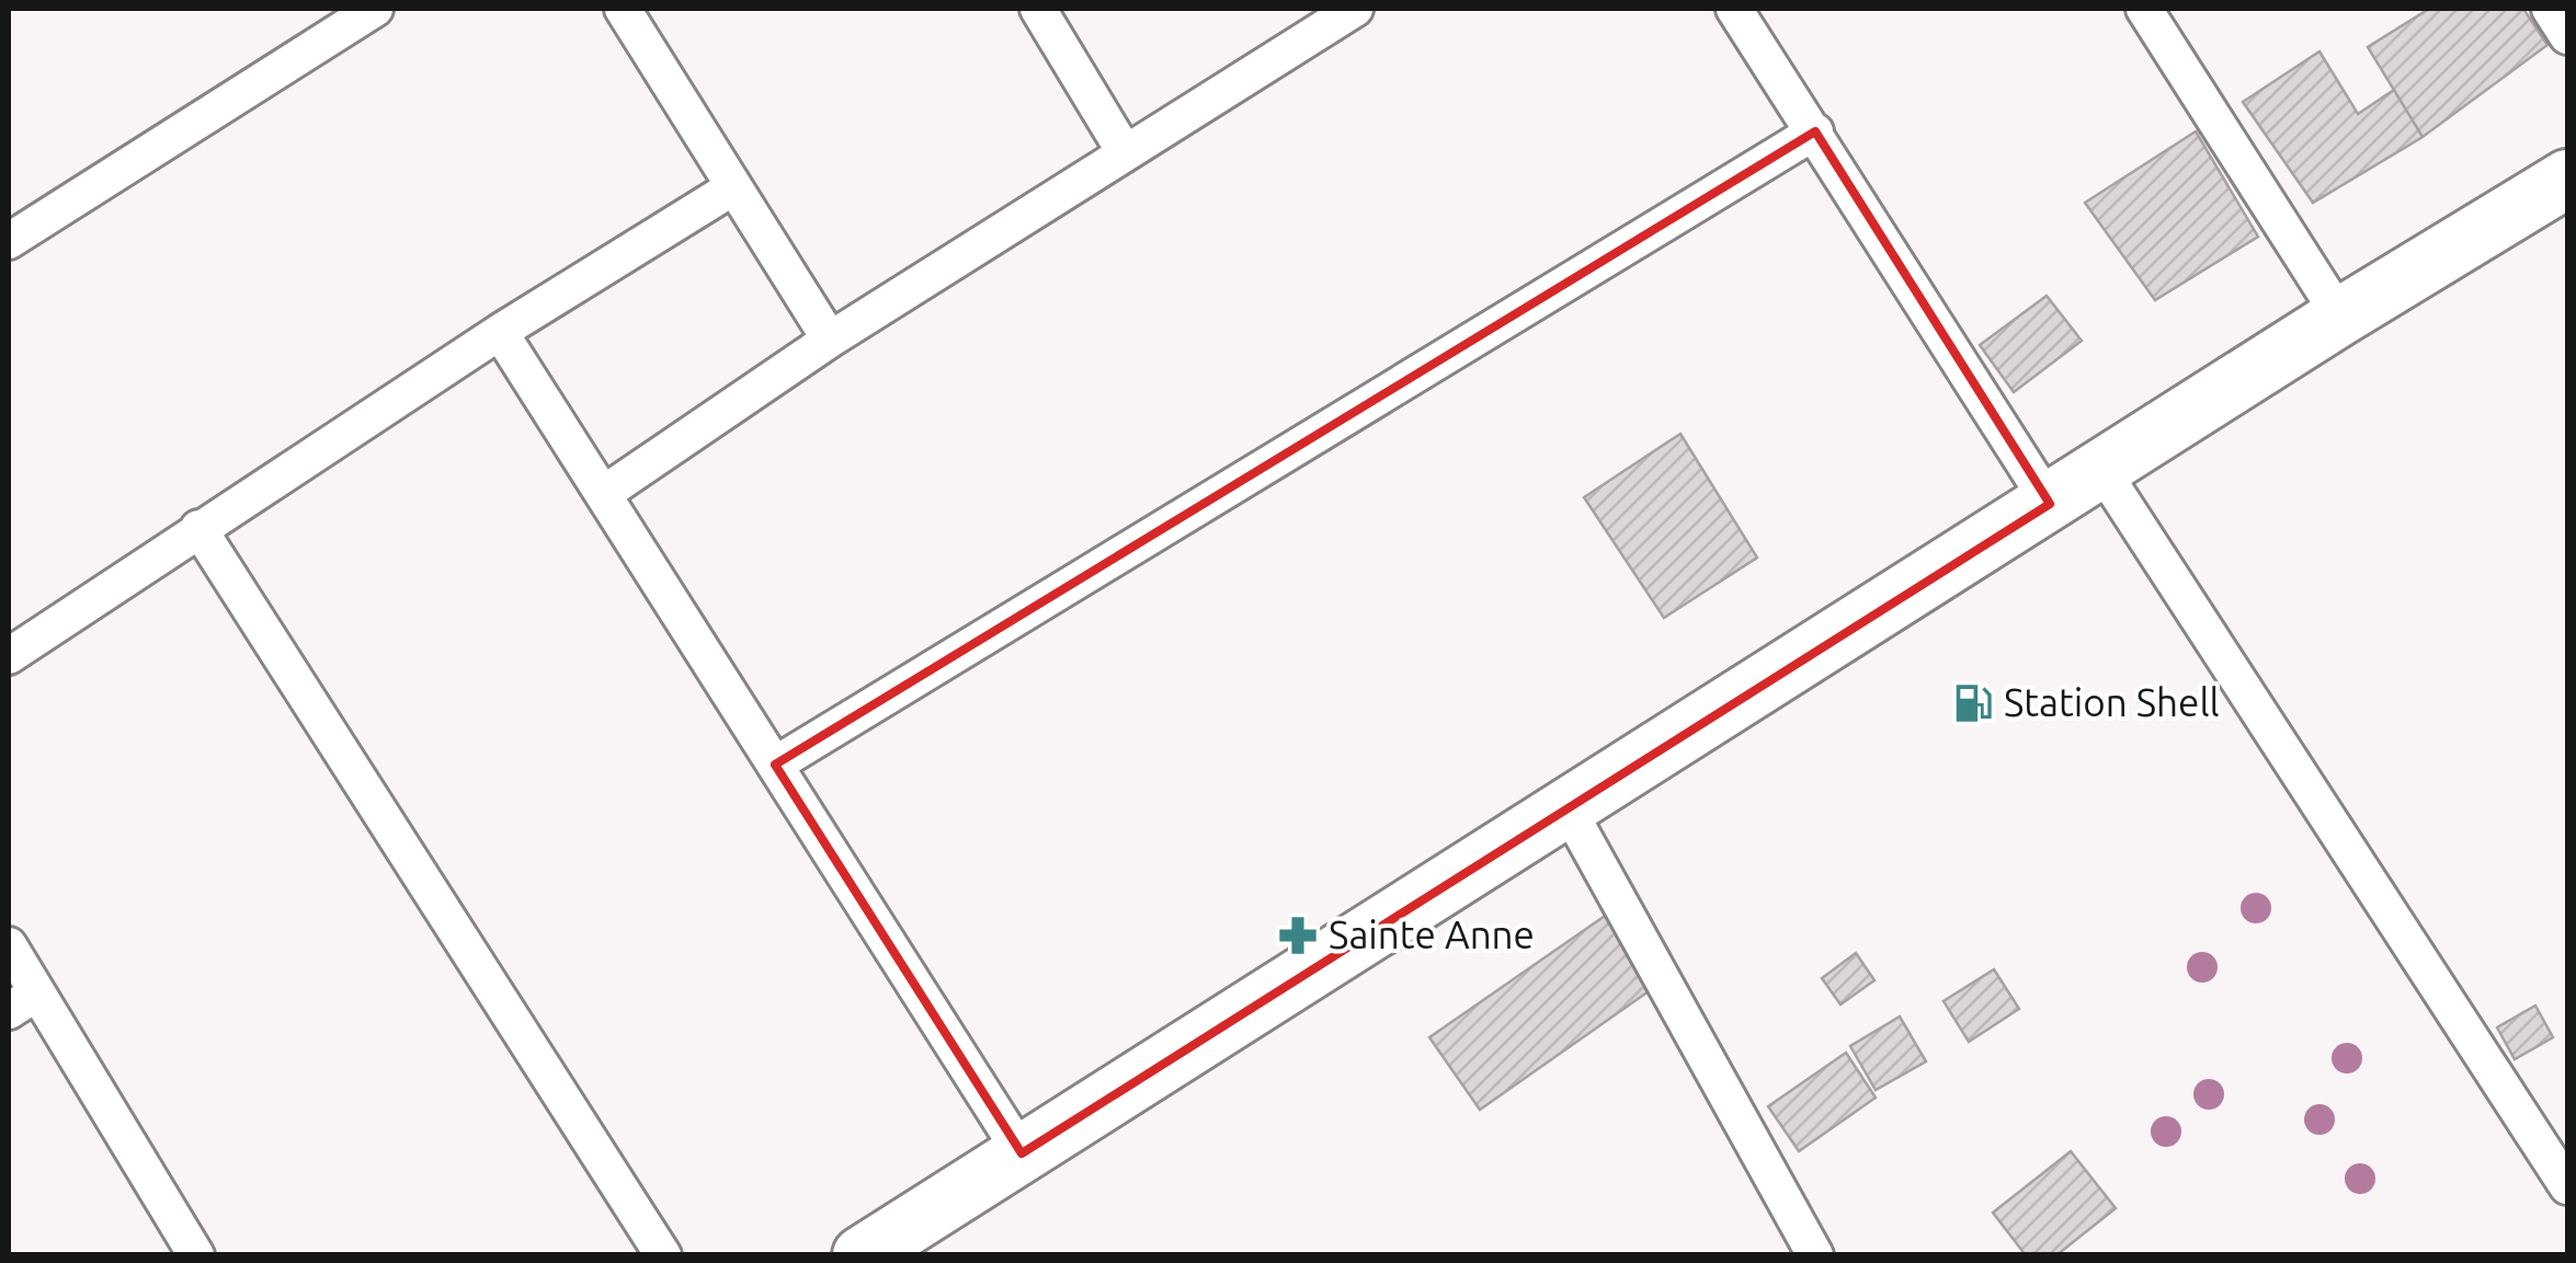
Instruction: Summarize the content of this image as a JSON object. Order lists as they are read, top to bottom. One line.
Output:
{"places":{"fuel station":["Station Shell"],"pharmacy":["Sainte Anne"]}}
